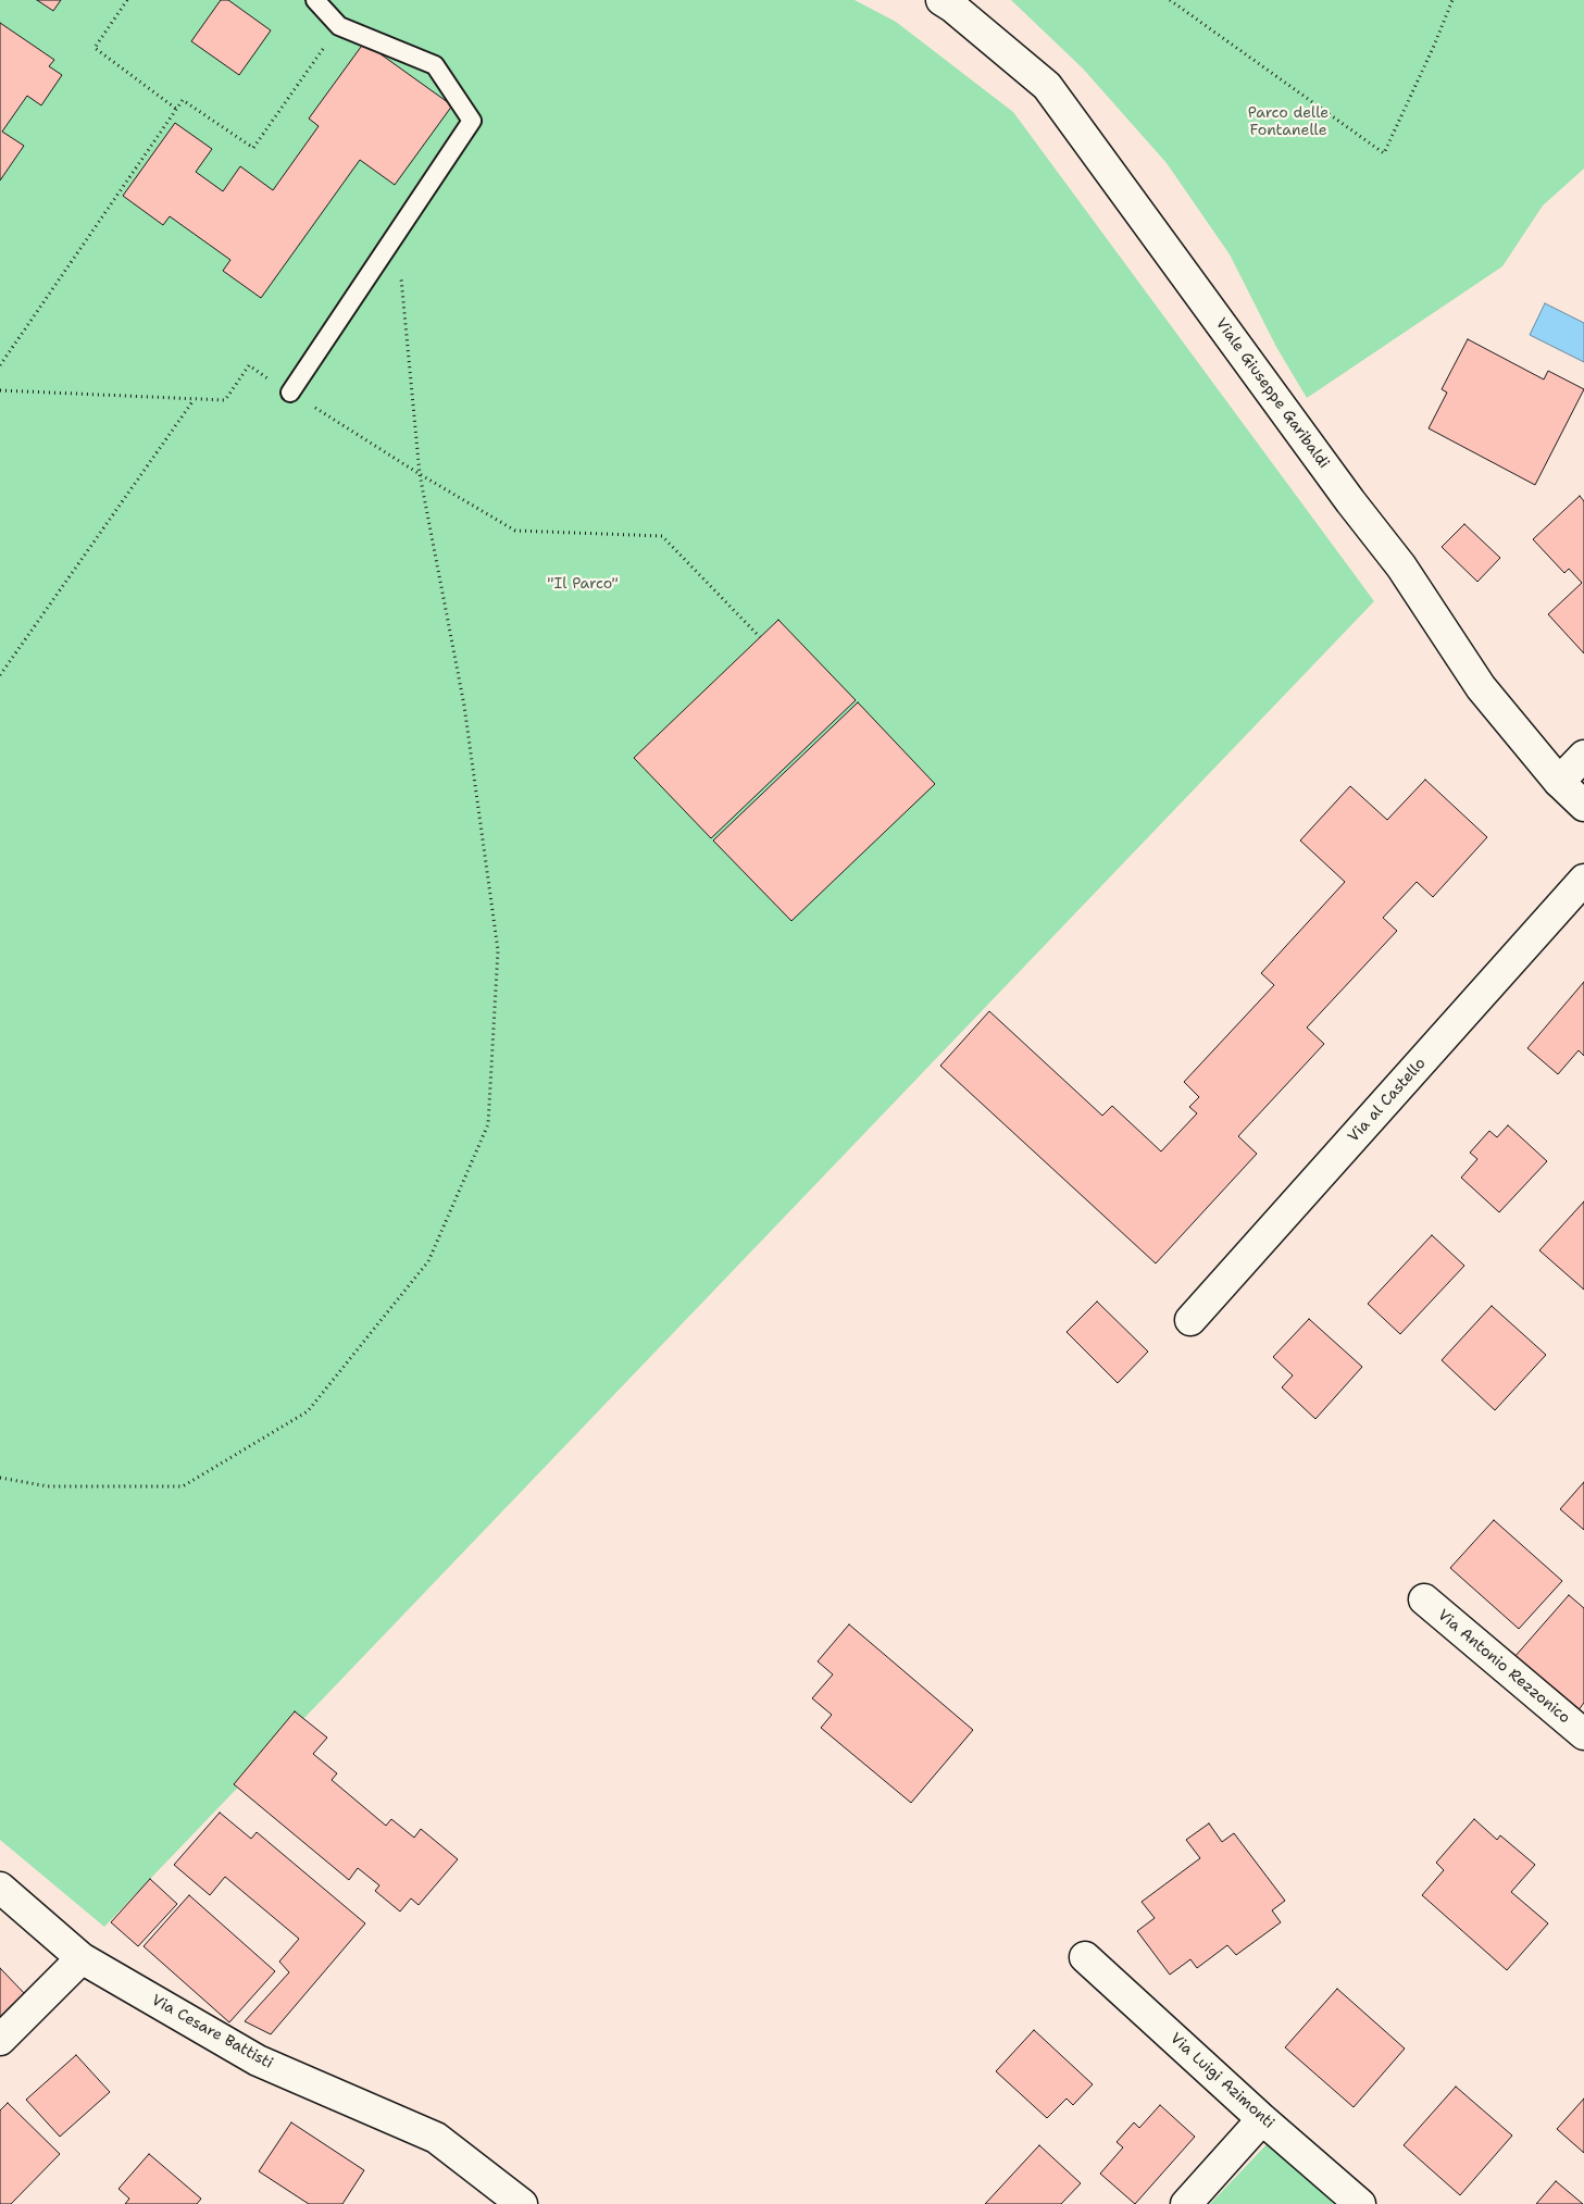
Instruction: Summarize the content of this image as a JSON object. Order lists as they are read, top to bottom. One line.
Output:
{"streets":{"street":["Viale Giuseppe Garibaldi","Via al Castello","Via Antonio Rezzonico","Via Cesare Battisti","Via Luigi Azimonti"]},"parks":["Parco delle Fontanelle","\"Il Parco\""]}
